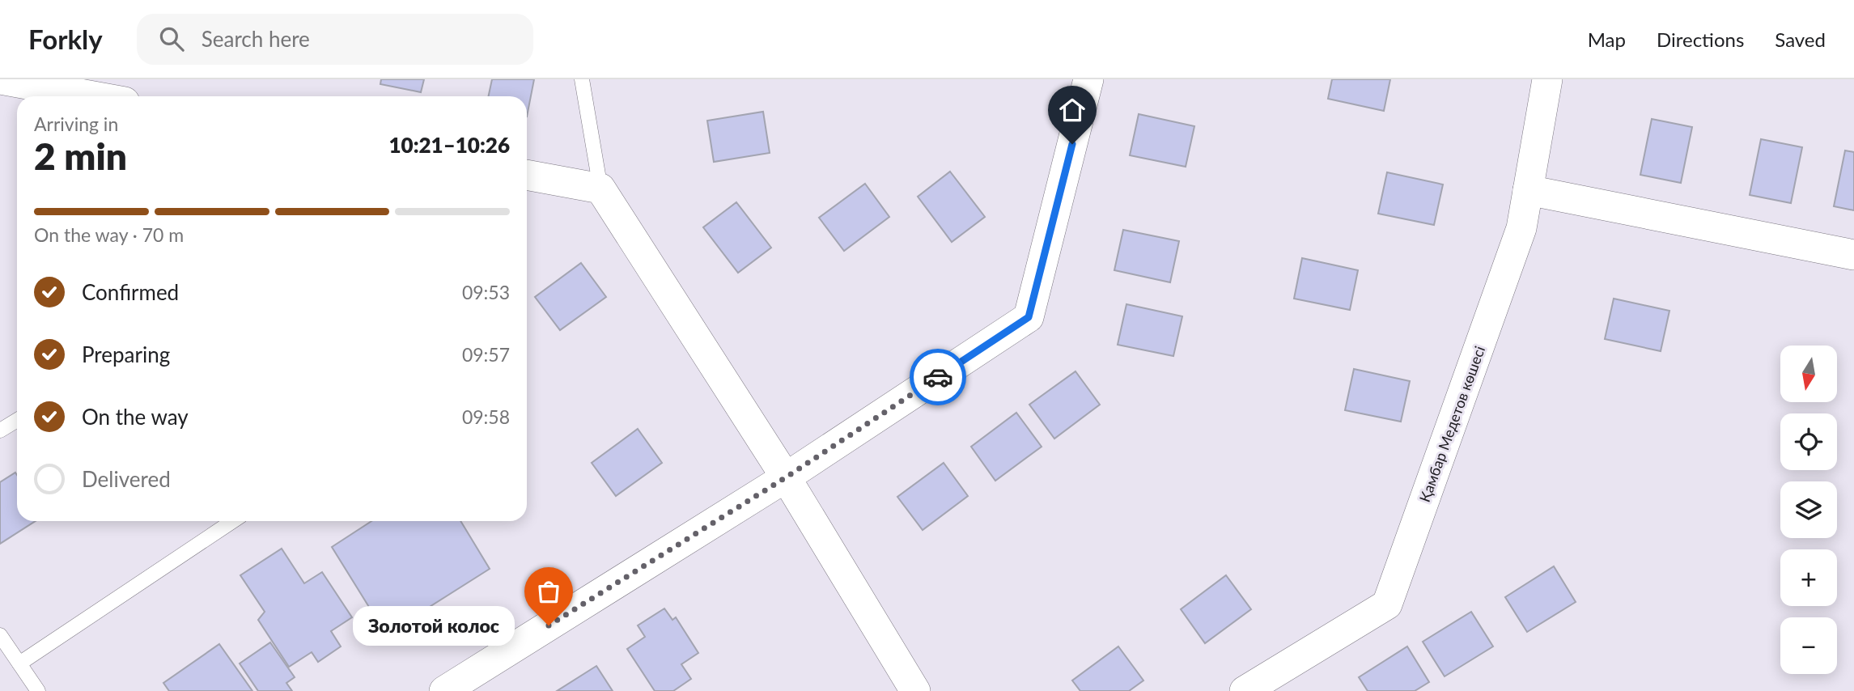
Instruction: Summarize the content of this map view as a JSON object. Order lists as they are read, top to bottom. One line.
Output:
{"streets":{"street":["Қамбар Медетов көшесі"]},"places":["Золотой колос"],"north":"bottom","page":{"header":"Forkly","search":"Search here","nav":["Map","Directions","Saved"],"heading":["2 min","Arriving in","10:21–10:26"],"bar":"On the way · 70 m","list":[["Confirmed","09:53"],["Preparing","09:57"],["On the way","09:58"],"Delivered"],"map_buttons":["+","−"],"bubble":"Золотой колос"}}
